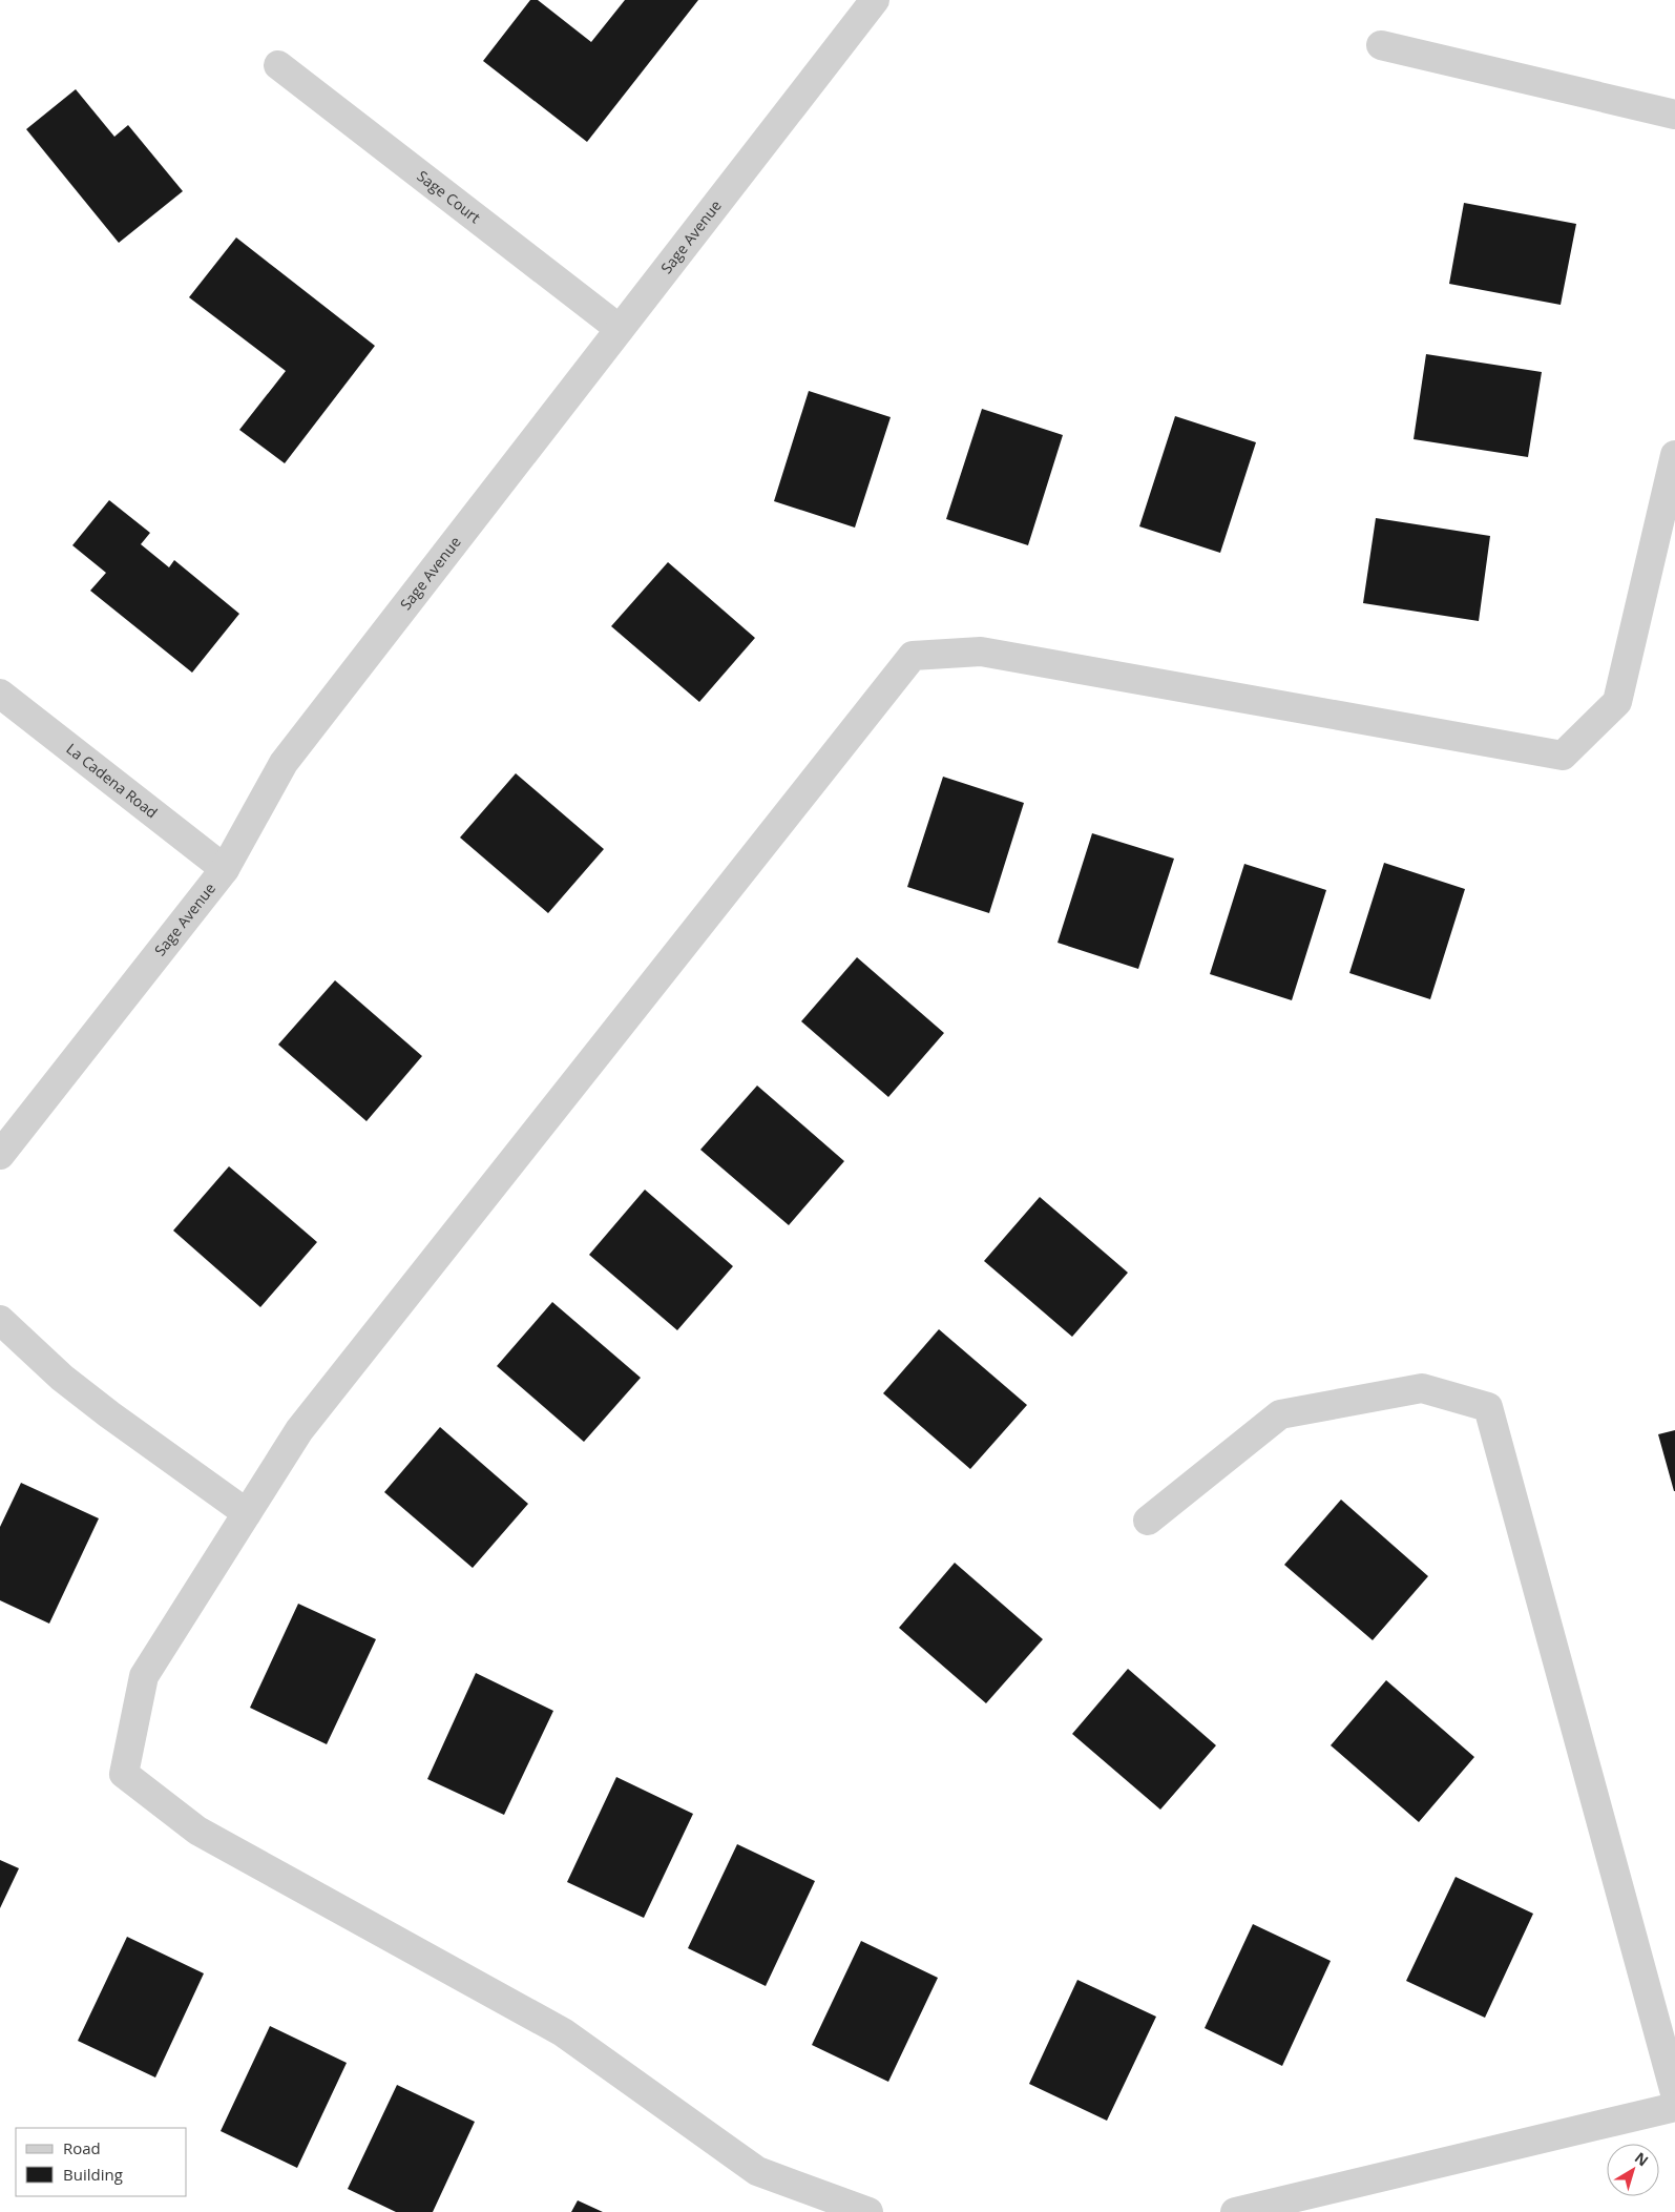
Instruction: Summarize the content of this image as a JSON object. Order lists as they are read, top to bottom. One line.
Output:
{"streets":{"street":["Sage Court","Sage Avenue","La Cadena Road"]},"crossings":[["Sage Court","Sage Avenue"],["Sage Avenue","La Cadena Road"]],"legend":["Road","Building"],"north":"top right"}
